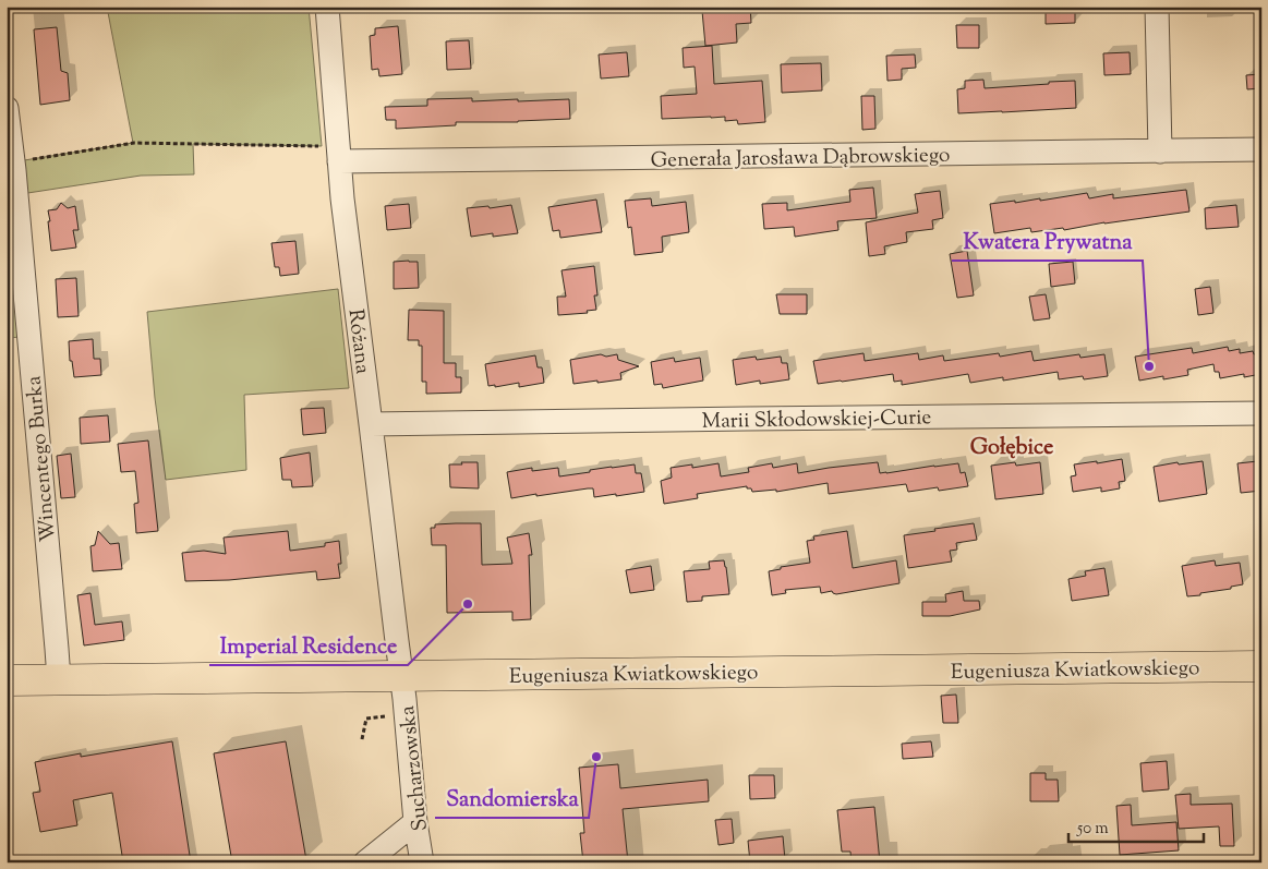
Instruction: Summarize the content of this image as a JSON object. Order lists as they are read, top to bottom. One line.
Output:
{"streets":{"main road":["Eugeniusza Kwiatkowskiego"],"street":["Generała Jarosława Dąbrowskiego","Różana","Marii Skłodowskiej-Curie","Wincentego Burka","Sucharzowska"]},"crossings":[["Generała Jarosława Dąbrowskiego","Różana"],["Różana","Marii Skłodowskiej-Curie"],["Różana","Eugeniusza Kwiatkowskiego"],["Różana","Sucharzowska"],["Wincentego Burka","Eugeniusza Kwiatkowskiego"],["Eugeniusza Kwiatkowskiego","Sucharzowska"]],"districts":["Gołębice"],"places":["Kwatera Prywatna","Imperial Residence","Sandomierska"],"scale_bar":"50 m"}
